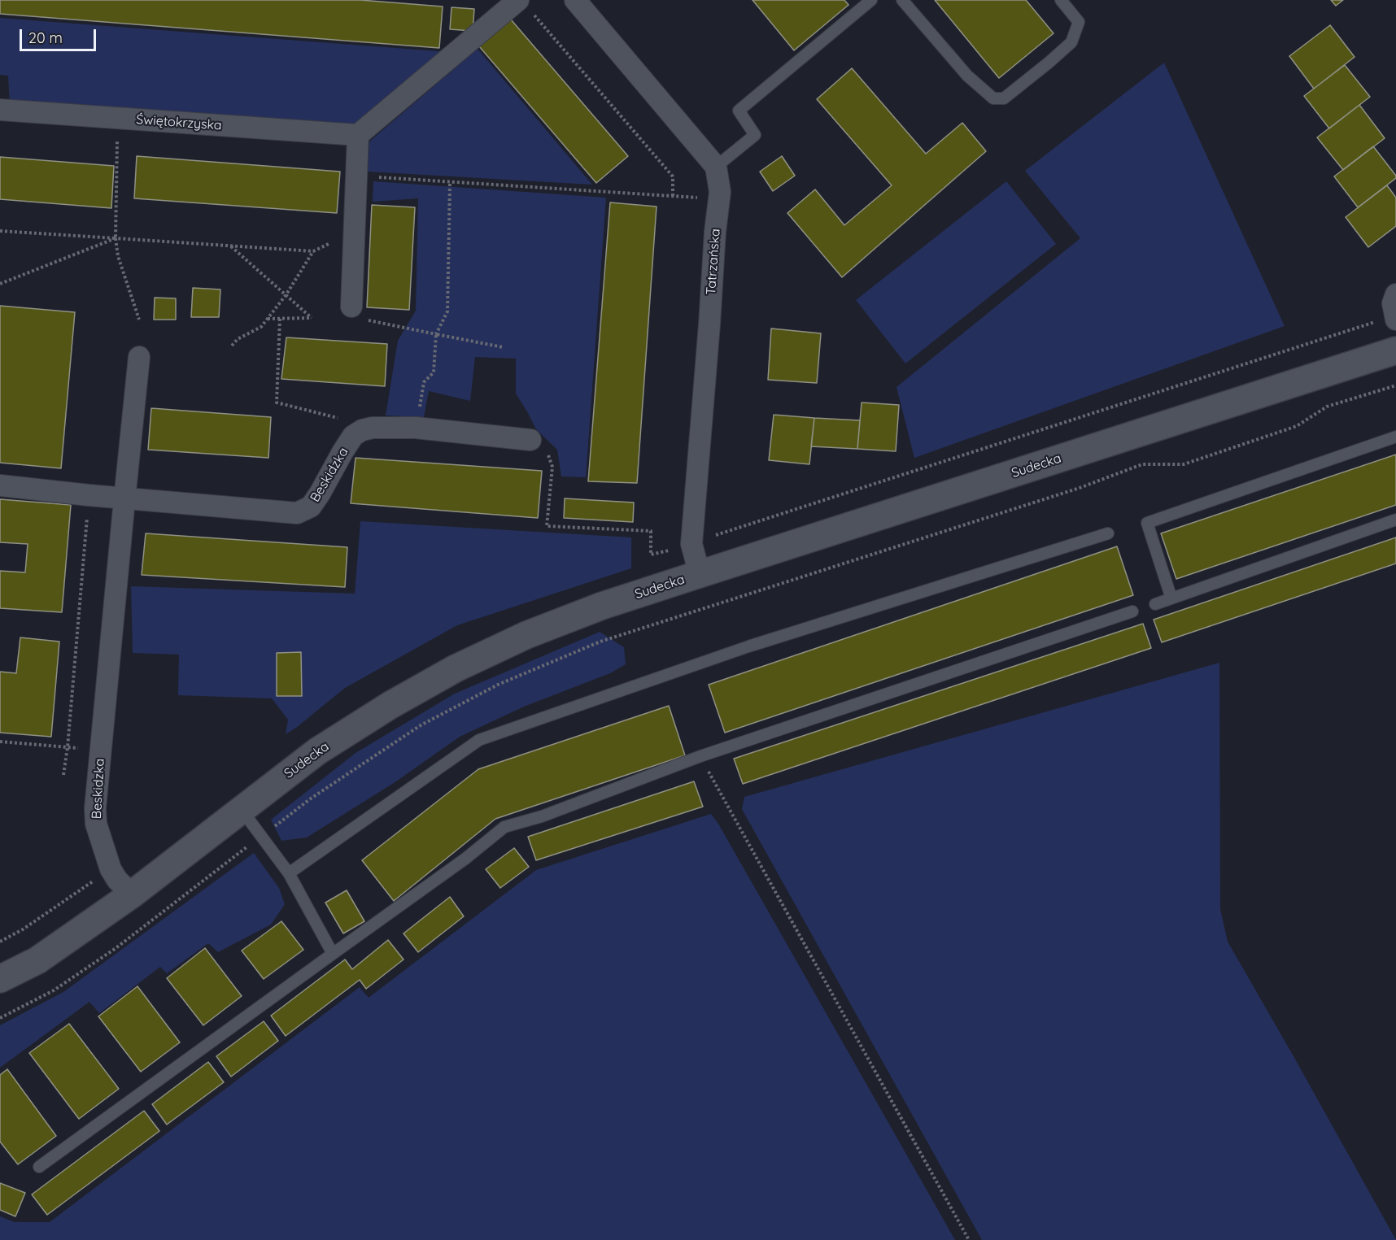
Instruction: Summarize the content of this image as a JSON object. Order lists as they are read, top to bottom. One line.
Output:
{"streets":{"street":["Świętokrzyska","Tatrzańska","Sudecka","Beskidzka"]},"crossings":[["Tatrzańska","Sudecka"],["Sudecka","Beskidzka"]],"scale_bar":"20 m"}
